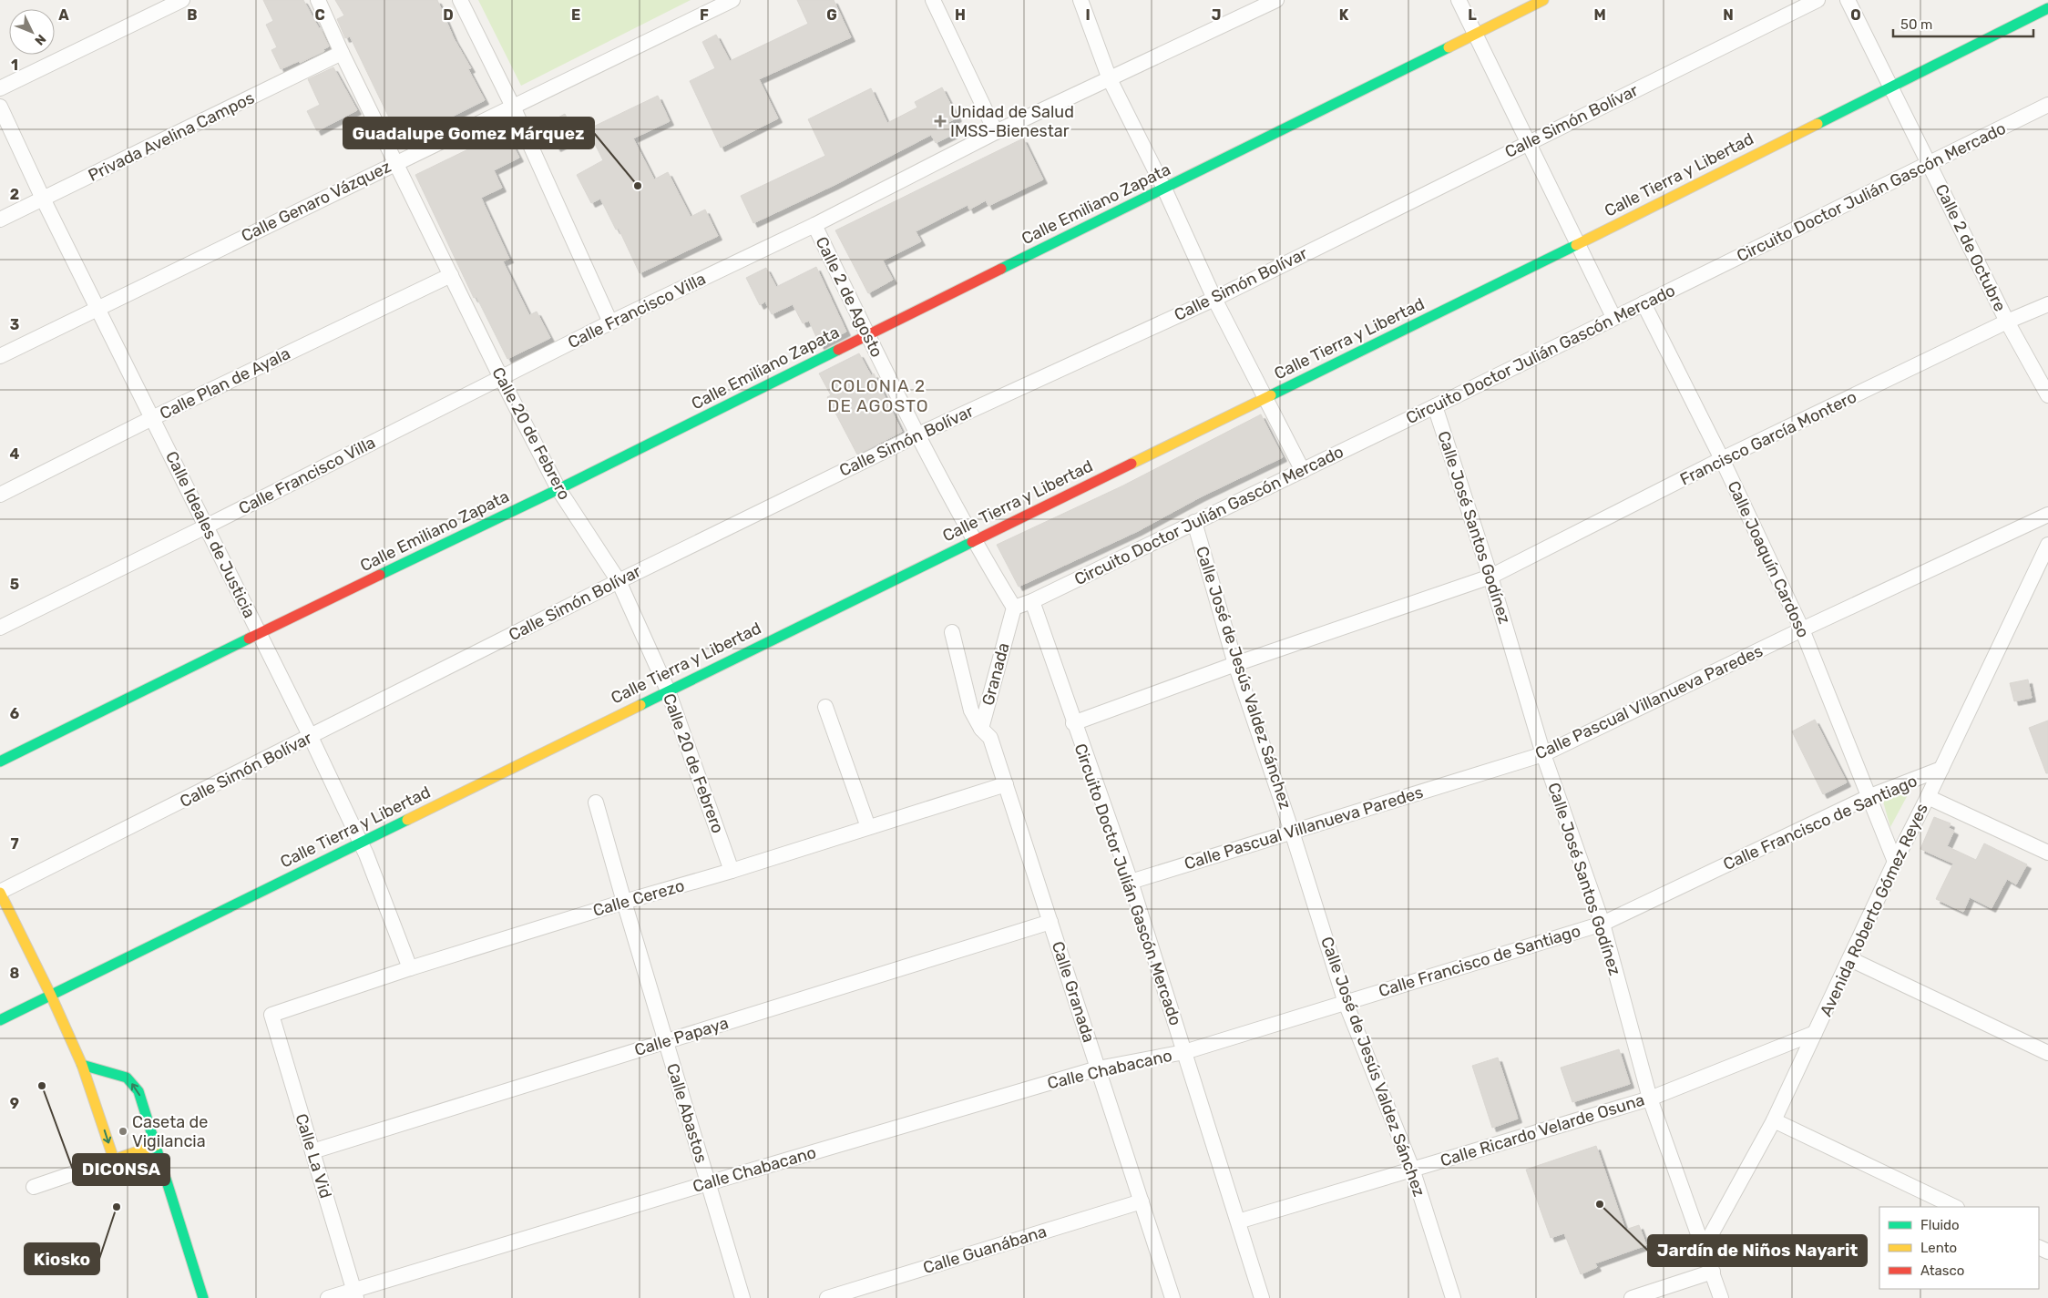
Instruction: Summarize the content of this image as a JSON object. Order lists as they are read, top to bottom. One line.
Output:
{"streets":{"street":["Calle Simón Bolívar","Privada Avelina Campos","Calle Tierra y Libertad","Circuito Doctor Julián Gascón Mercado","Calle Genaro Vázquez","Calle Emiliano Zapata","Calle 2 de Octubre","Calle 2 de Agosto","Calle Francisco Villa","Calle Plan de Ayala","Calle 20 de Febrero","Francisco García Montero","Calle José Santos Godínez","Calle Ideales de Justicia","Calle Joaquín Cardoso","Granada","Calle José de Jesús Valdez Sánchez","Calle Pascual Villanueva Paredes","Calle Francisco de Santiago","Calle Cerezo","Avenida Roberto Gómez Reyes","Calle Granada","Calle Papaya","Calle Chabacano","Calle Abastos","Calle Ricardo Velarde Osuna","Calle La Vid","Calle Guanábana"]},"crossings":[["Calle Simón Bolívar","Calle 2 de Agosto"],["Calle Simón Bolívar","Calle 20 de Febrero"],["Calle Simón Bolívar","Calle Ideales de Justicia"],["Privada Avelina Campos","Calle 20 de Febrero"],["Privada Avelina Campos","Calle Ideales de Justicia"],["Calle Tierra y Libertad","Calle 2 de Octubre"],["Calle Tierra y Libertad","Calle 2 de Agosto"],["Calle Tierra y Libertad","Calle 20 de Febrero"],["Calle Tierra y Libertad","Calle Ideales de Justicia"],["Circuito Doctor Julián Gascón Mercado","Calle 2 de Octubre"],["Circuito Doctor Julián Gascón Mercado","Calle 2 de Agosto"],["Circuito Doctor Julián Gascón Mercado","Francisco García Montero"],["Circuito Doctor Julián Gascón Mercado","Calle José Santos Godínez"],["Circuito Doctor Julián Gascón Mercado","Calle Joaquín Cardoso"],["Circuito Doctor Julián Gascón Mercado","Granada"],["Circuito Doctor Julián Gascón Mercado","Calle José de Jesús Valdez Sánchez"],["Circuito Doctor Julián Gascón Mercado","Calle Pascual Villanueva Paredes"],["Circuito Doctor Julián Gascón Mercado","Calle Francisco de Santiago"],["Circuito Doctor Julián Gascón Mercado","Calle Chabacano"],["Circuito Doctor Julián Gascón Mercado","Calle Ricardo Velarde Osuna"],["Calle Genaro Vázquez","Calle 20 de Febrero"],["Calle Genaro Vázquez","Calle Ideales de Justicia"],["Calle Emiliano Zapata","Calle 2 de Agosto"],["Calle Emiliano Zapata","Calle 20 de Febrero"],["Calle Emiliano Zapata","Calle Ideales de Justicia"],["Calle 2 de Octubre","Francisco García Montero"],["Calle 2 de Agosto","Calle Francisco Villa"],["Calle 2 de Agosto","Granada"],["Calle Francisco Villa","Calle 20 de Febrero"],["Calle Francisco Villa","Calle Ideales de Justicia"],["Calle Plan de Ayala","Calle 20 de Febrero"],["Calle Plan de Ayala","Calle Ideales de Justicia"],["Calle 20 de Febrero","Calle Cerezo"],["Francisco García Montero","Calle José Santos Godínez"],["Francisco García Montero","Calle Joaquín Cardoso"],["Francisco García Montero","Calle José de Jesús Valdez Sánchez"],["Calle José Santos Godínez","Calle Pascual Villanueva Paredes"],["Calle José Santos Godínez","Calle Francisco de Santiago"],["Calle José Santos Godínez","Avenida Roberto Gómez Reyes"],["Calle José Santos Godínez","Calle Ricardo Velarde Osuna"],["Calle Ideales de Justicia","Calle Cerezo"],["Calle Joaquín Cardoso","Calle Pascual Villanueva Paredes"],["Calle Joaquín Cardoso","Calle Francisco de Santiago"],["Calle Joaquín Cardoso","Avenida Roberto Gómez Reyes"],["Granada","Calle Granada"],["Calle José de Jesús Valdez Sánchez","Calle Pascual Villanueva Paredes"],["Calle José de Jesús Valdez Sánchez","Calle Francisco de Santiago"],["Calle José de Jesús Valdez Sánchez","Calle Ricardo Velarde Osuna"],["Calle Francisco de Santiago","Avenida Roberto Gómez Reyes"],["Calle Francisco de Santiago","Calle Chabacano"],["Calle Cerezo","Calle Granada"],["Calle Cerezo","Calle Abastos"],["Calle Cerezo","Calle La Vid"],["Avenida Roberto Gómez Reyes","Calle Ricardo Velarde Osuna"],["Calle Granada","Calle Papaya"],["Calle Granada","Calle Chabacano"],["Calle Granada","Calle Guanábana"],["Calle Papaya","Calle Abastos"],["Calle Papaya","Calle La Vid"],["Calle Chabacano","Calle Abastos"],["Calle Chabacano","Calle La Vid"]],"districts":["COLONIA 2 DE AGOSTO"],"places":{"health":["Unidad de Salud IMSS-Bienestar"],"other":["Guadalupe Gomez Márquez","DICONSA","Caseta de Vigilancia","Jardín de Niños Nayarit","Kiosko"]},"legend":["Fluido","Lento","Atasco"],"scale_bar":"50 m","north":"bottom right","grid":{"columns":["A","B","C","D","E","F","G","H","I","J","K","L","M","N","O"],"rows":["1","2","3","4","5","6","7","8","9"]}}
